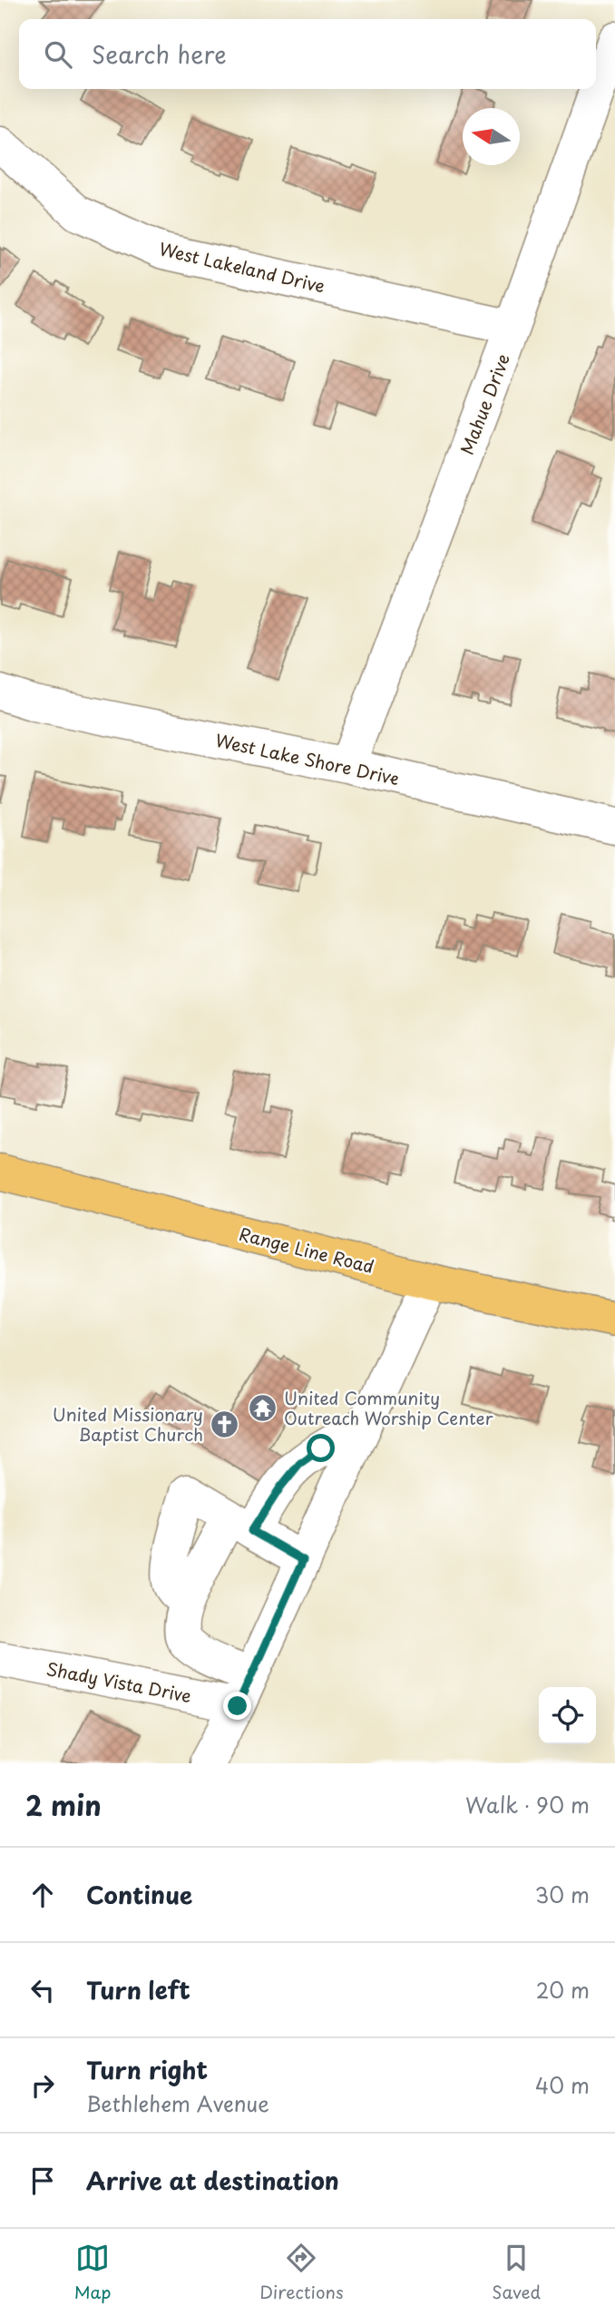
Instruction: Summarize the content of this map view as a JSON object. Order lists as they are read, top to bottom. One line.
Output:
{"streets":{"main road":["Range Line Road"],"street":["West Lakeland Drive","Mahue Drive","West Lake Shore Drive","Shady Vista Drive"]},"crossings":[["West Lakeland Drive","Mahue Drive"],["Mahue Drive","West Lake Shore Drive"]],"places":{"temple":["United Community Outreach Worship Center"],"church":["United Missionary Baptist Church"]},"north":"left","page":{"search":"Search here","heading":["2 min","Walk · 90 m"],"list":[["Continue","30 m"],["Turn left","20 m"],["Turn right","Bethlehem Avenue","40 m"],"Arrive at destination"],"nav":["Map","Directions","Saved"]}}
